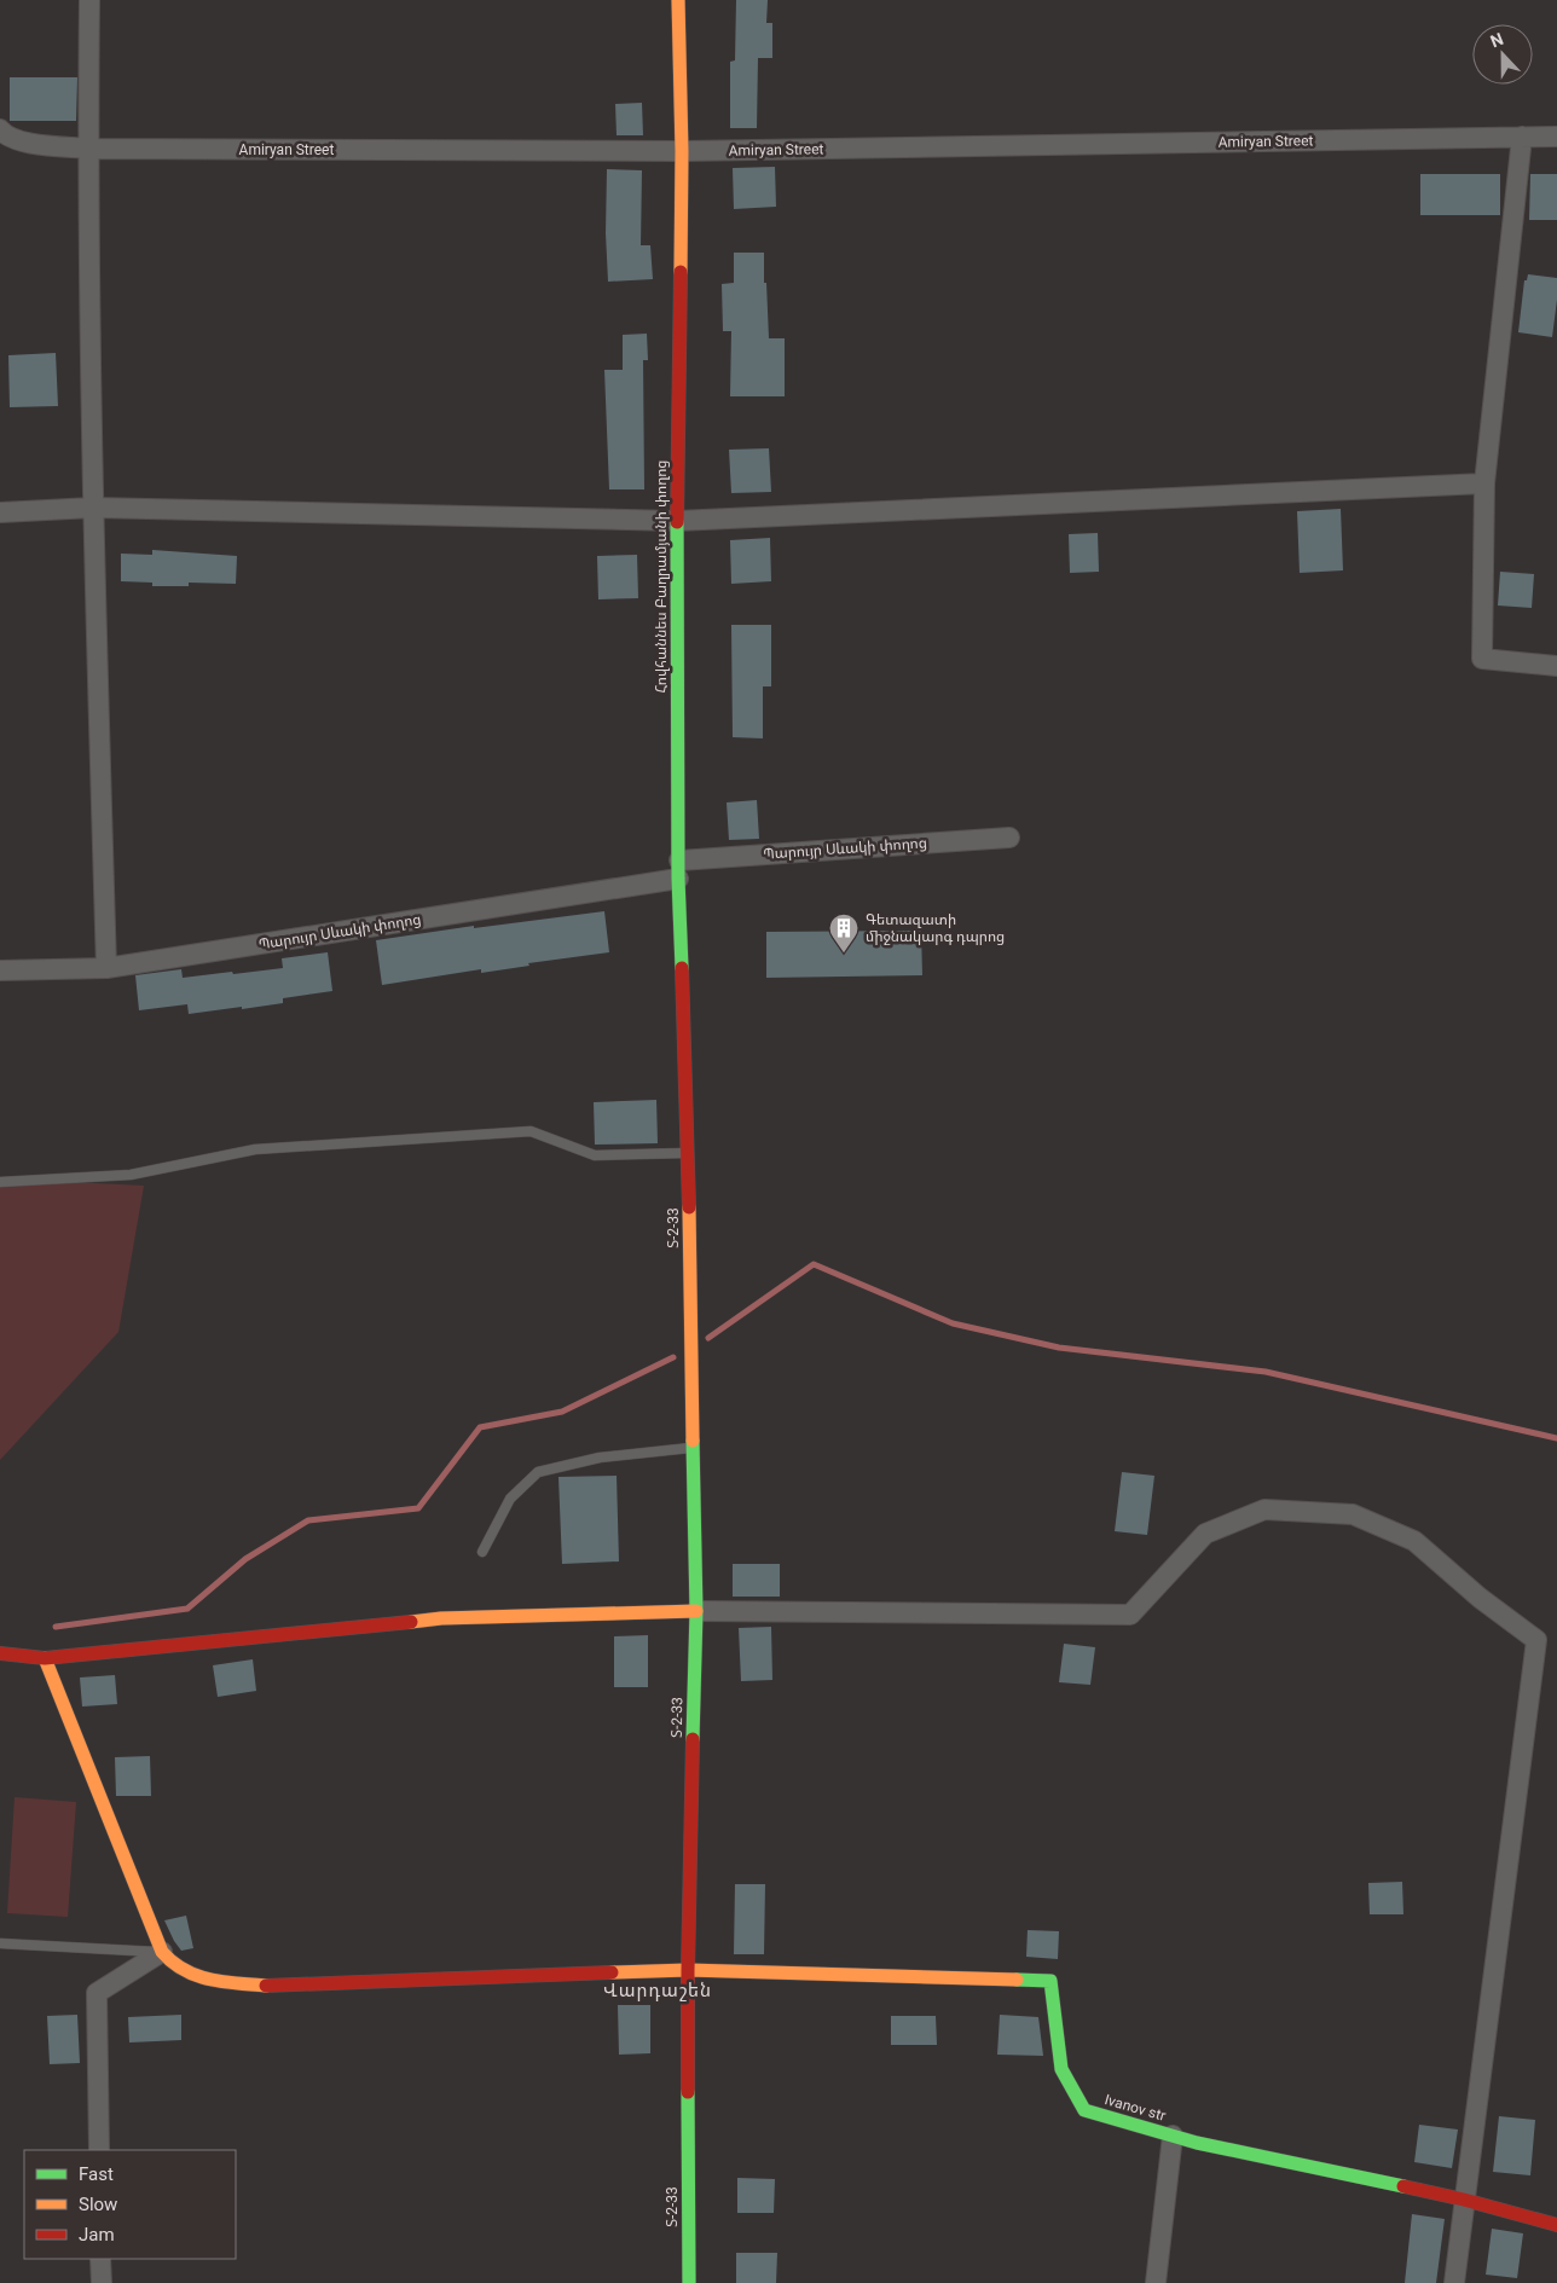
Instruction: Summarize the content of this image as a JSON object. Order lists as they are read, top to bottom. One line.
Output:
{"streets":{"street":["Amiryan Street","Հովհաննես Բաղրամյանի փողոց","Պարույր Սևակի փողոց","Տ-2-33","Ivanov str"]},"crossings":[["Amiryan Street","Հովհաննես Բաղրամյանի փողոց"],["Հովհաննես Բաղրամյանի փողոց","Պարույր Սևակի փողոց"],["Հովհաննես Բաղրամյանի փողոց","Տ-2-33"],["Տ-2-33","Ivanov str"]],"districts":["Վարդաշեն"],"places":{"building":["Գետազատի միջնակարգ դպրոց"]},"legend":["Fast","Slow","Jam"],"north":"top"}
